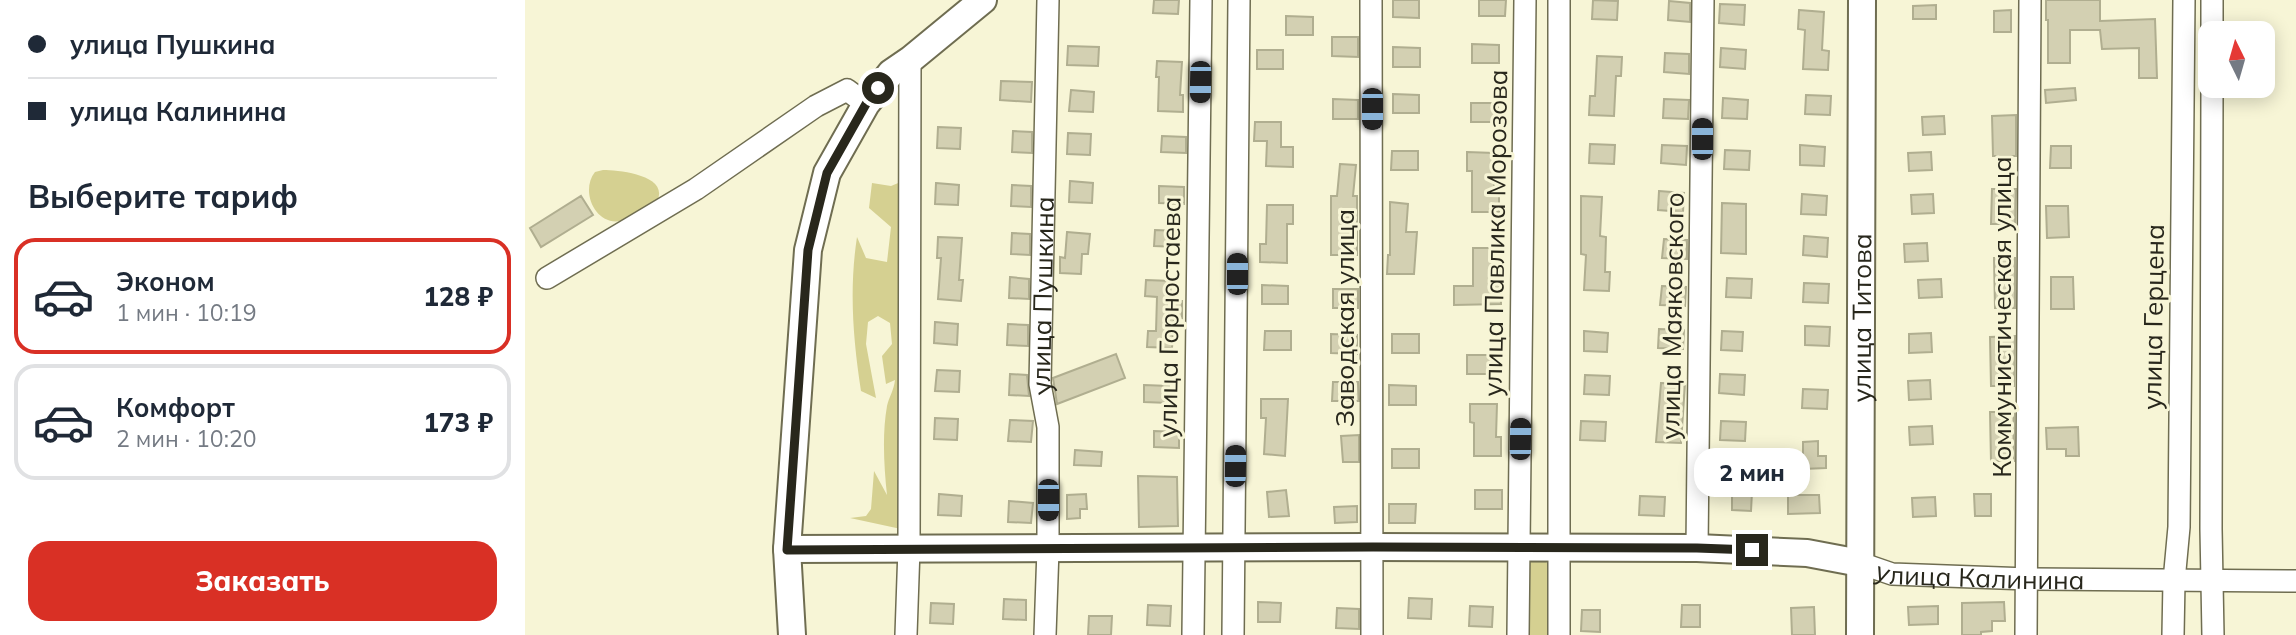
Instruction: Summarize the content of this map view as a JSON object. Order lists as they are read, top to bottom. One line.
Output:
{"streets":{"main road":["улица Титова","улица Калинина"],"street":["улица Павлика Морозова","улица Пушкина","улица Маяковского","улица Горностаева","Коммунистическая улица","улица Герцена","Заводская улица"]},"crossings":[["улица Павлика Морозова","улица Калинина"],["улица Пушкина","улица Калинина"],["улица Маяковского","улица Калинина"],["улица Горностаева","улица Калинина"],["Коммунистическая улица","улица Калинина"],["улица Герцена","улица Калинина"],["Заводская улица","улица Калинина"],["улица Титова","улица Калинина"]],"north":"top","page":{"banner":["улица Пушкина","улица Калинина"],"heading":"Выберите тариф","list":[{"name":"Эконом","note":"1 мин · 10:19","value":"128 ₽"},{"name":"Комфорт","note":"2 мин · 10:20","value":"173 ₽"}],"bubble":"2 мин","buttons":"Заказать"}}
